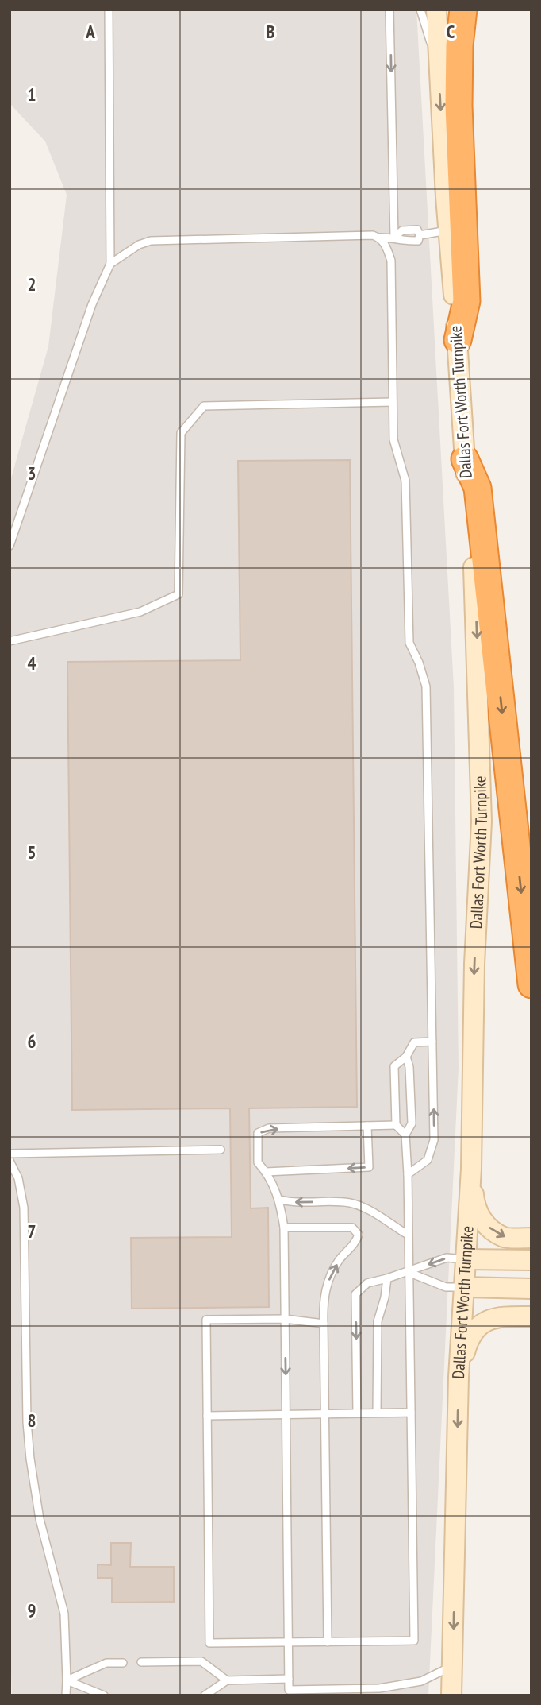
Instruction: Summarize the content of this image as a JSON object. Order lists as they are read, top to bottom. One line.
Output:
{"streets":{"main road":["Dallas Fort Worth Turnpike"]},"one_way":["Dallas Fort Worth Turnpike"],"grid":{"columns":["A","B","C"],"rows":["1","2","3","4","5","6","7","8","9"]}}
